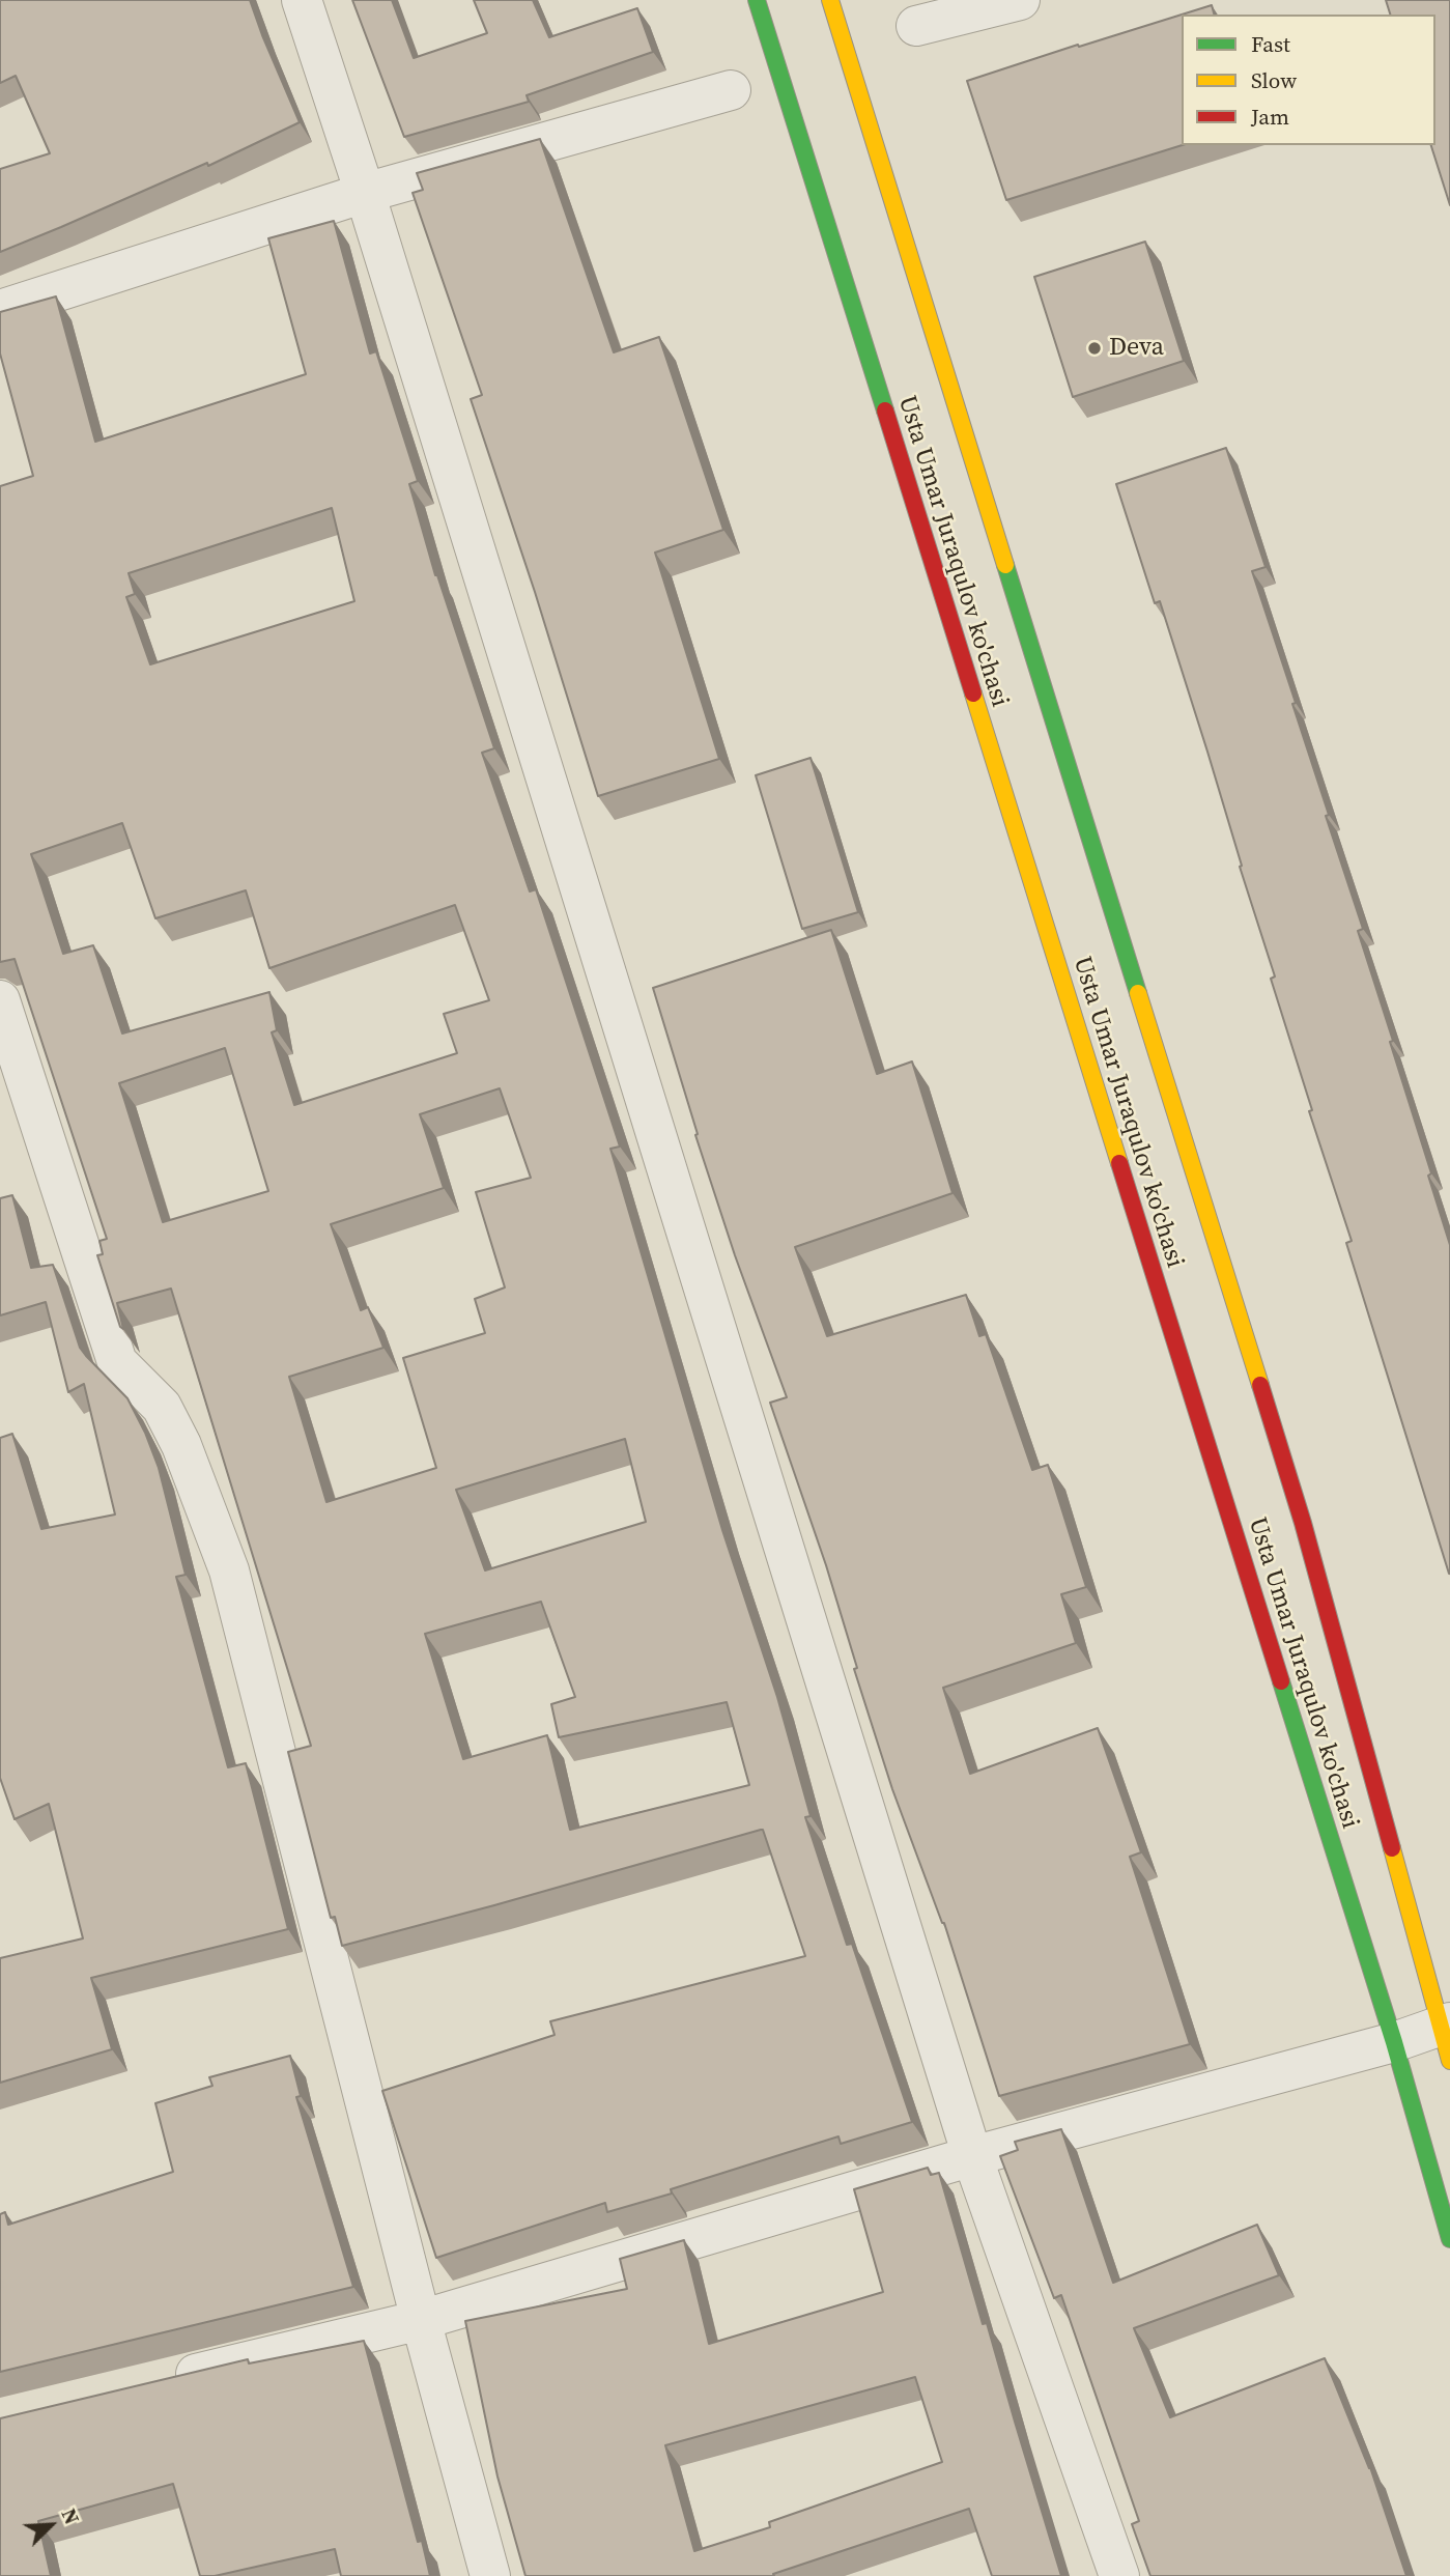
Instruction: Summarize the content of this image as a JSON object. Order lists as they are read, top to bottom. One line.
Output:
{"streets":{"main road":["Usta Umar Juraqulov ko'chasi"]},"places":["Deva"],"legend":["Fast","Slow","Jam"],"north":"top right"}
